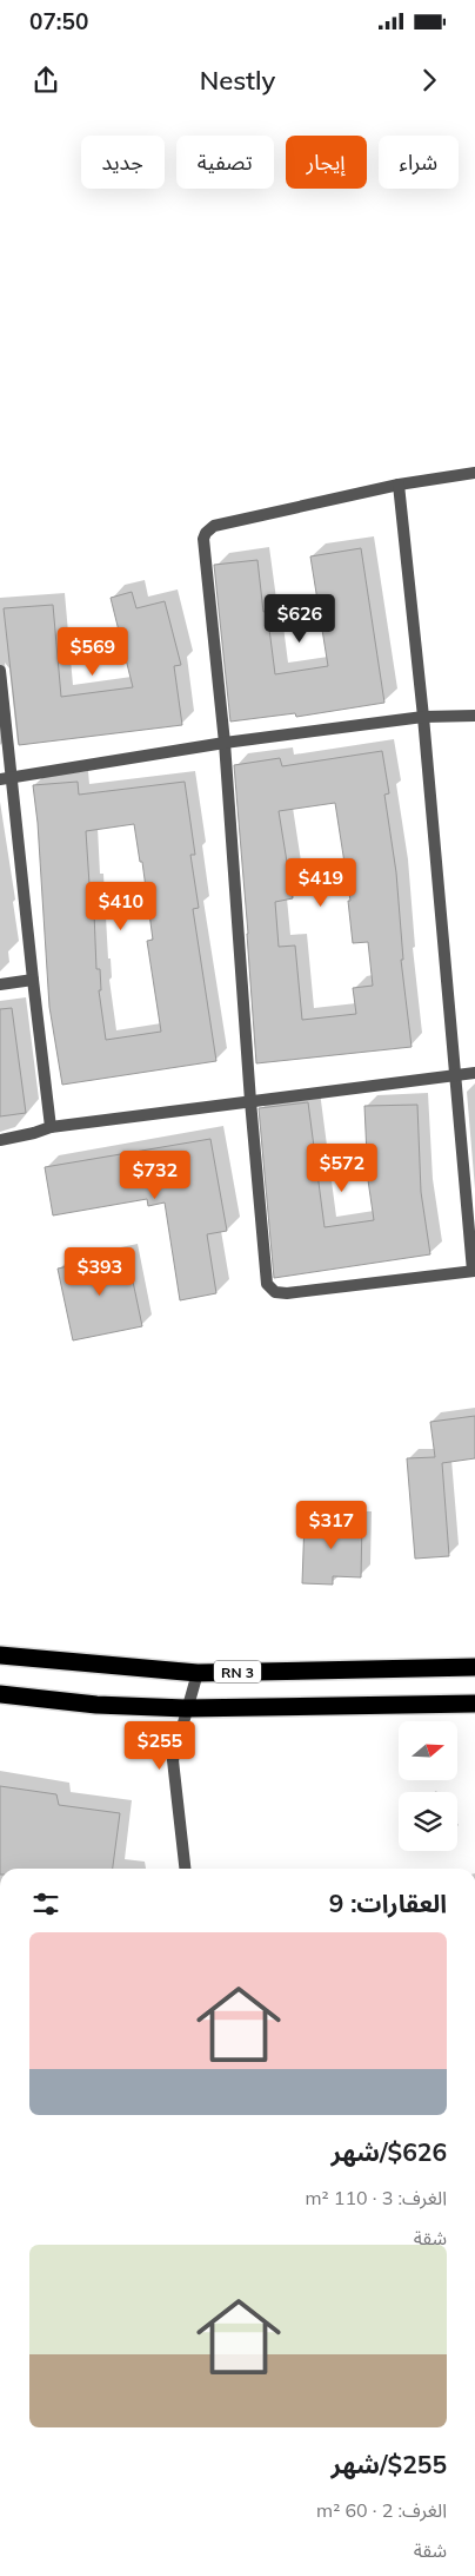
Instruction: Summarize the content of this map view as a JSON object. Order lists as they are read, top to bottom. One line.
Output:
{"streets":{"highway":["RN 3"]},"north":"right","page":{"status":"07:50","header":"Nestly","chip":["شراء","إيجار","تصفية","جديد"],"price":["$626","$569","$419","$410","$572","$732","$393","$317","$255"],"heading":"العقارات: 9","list":[{"name":"$626/شهر","note":"الغرف: 3 · 110 m² · شقة"},{"name":"$255/شهر","note":"الغرف: 2 · 60 m² · شقة"}]}}
